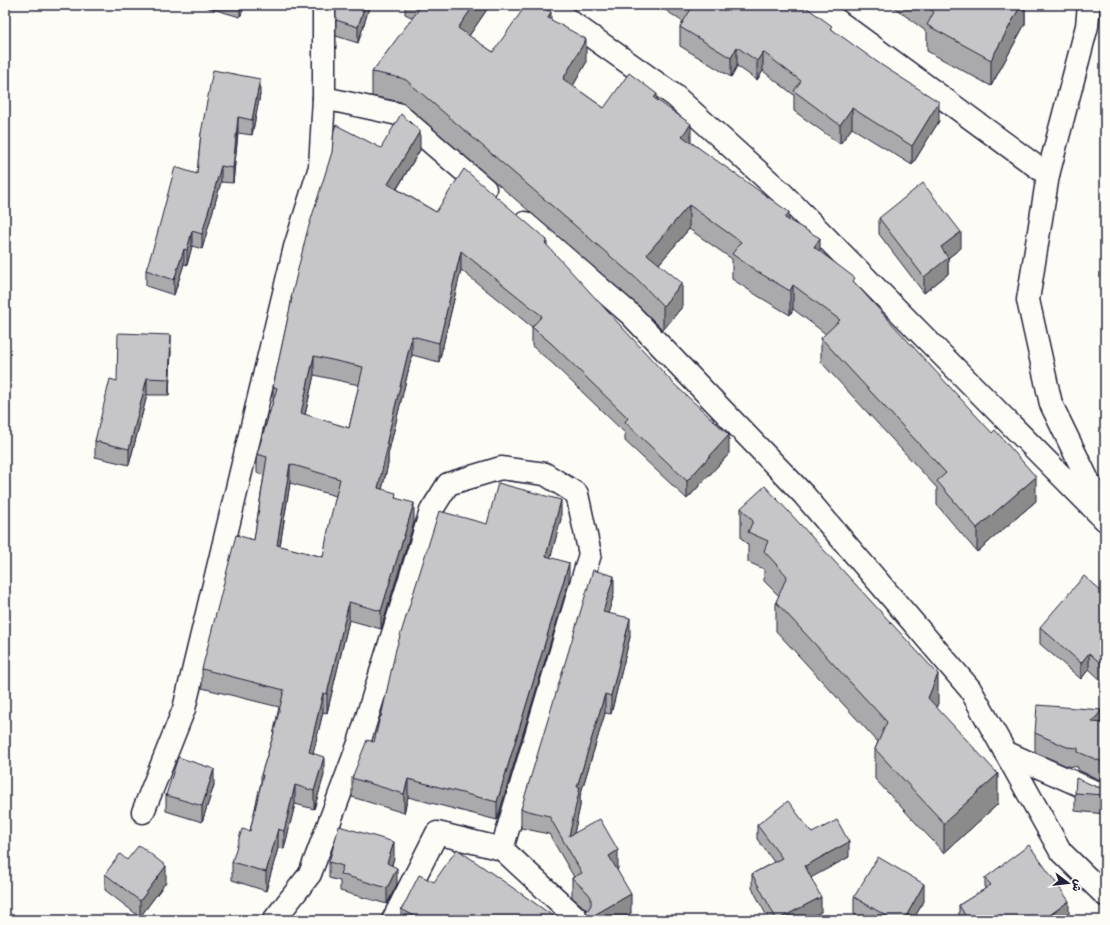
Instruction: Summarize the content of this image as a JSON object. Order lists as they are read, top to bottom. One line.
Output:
{"north":"right"}
